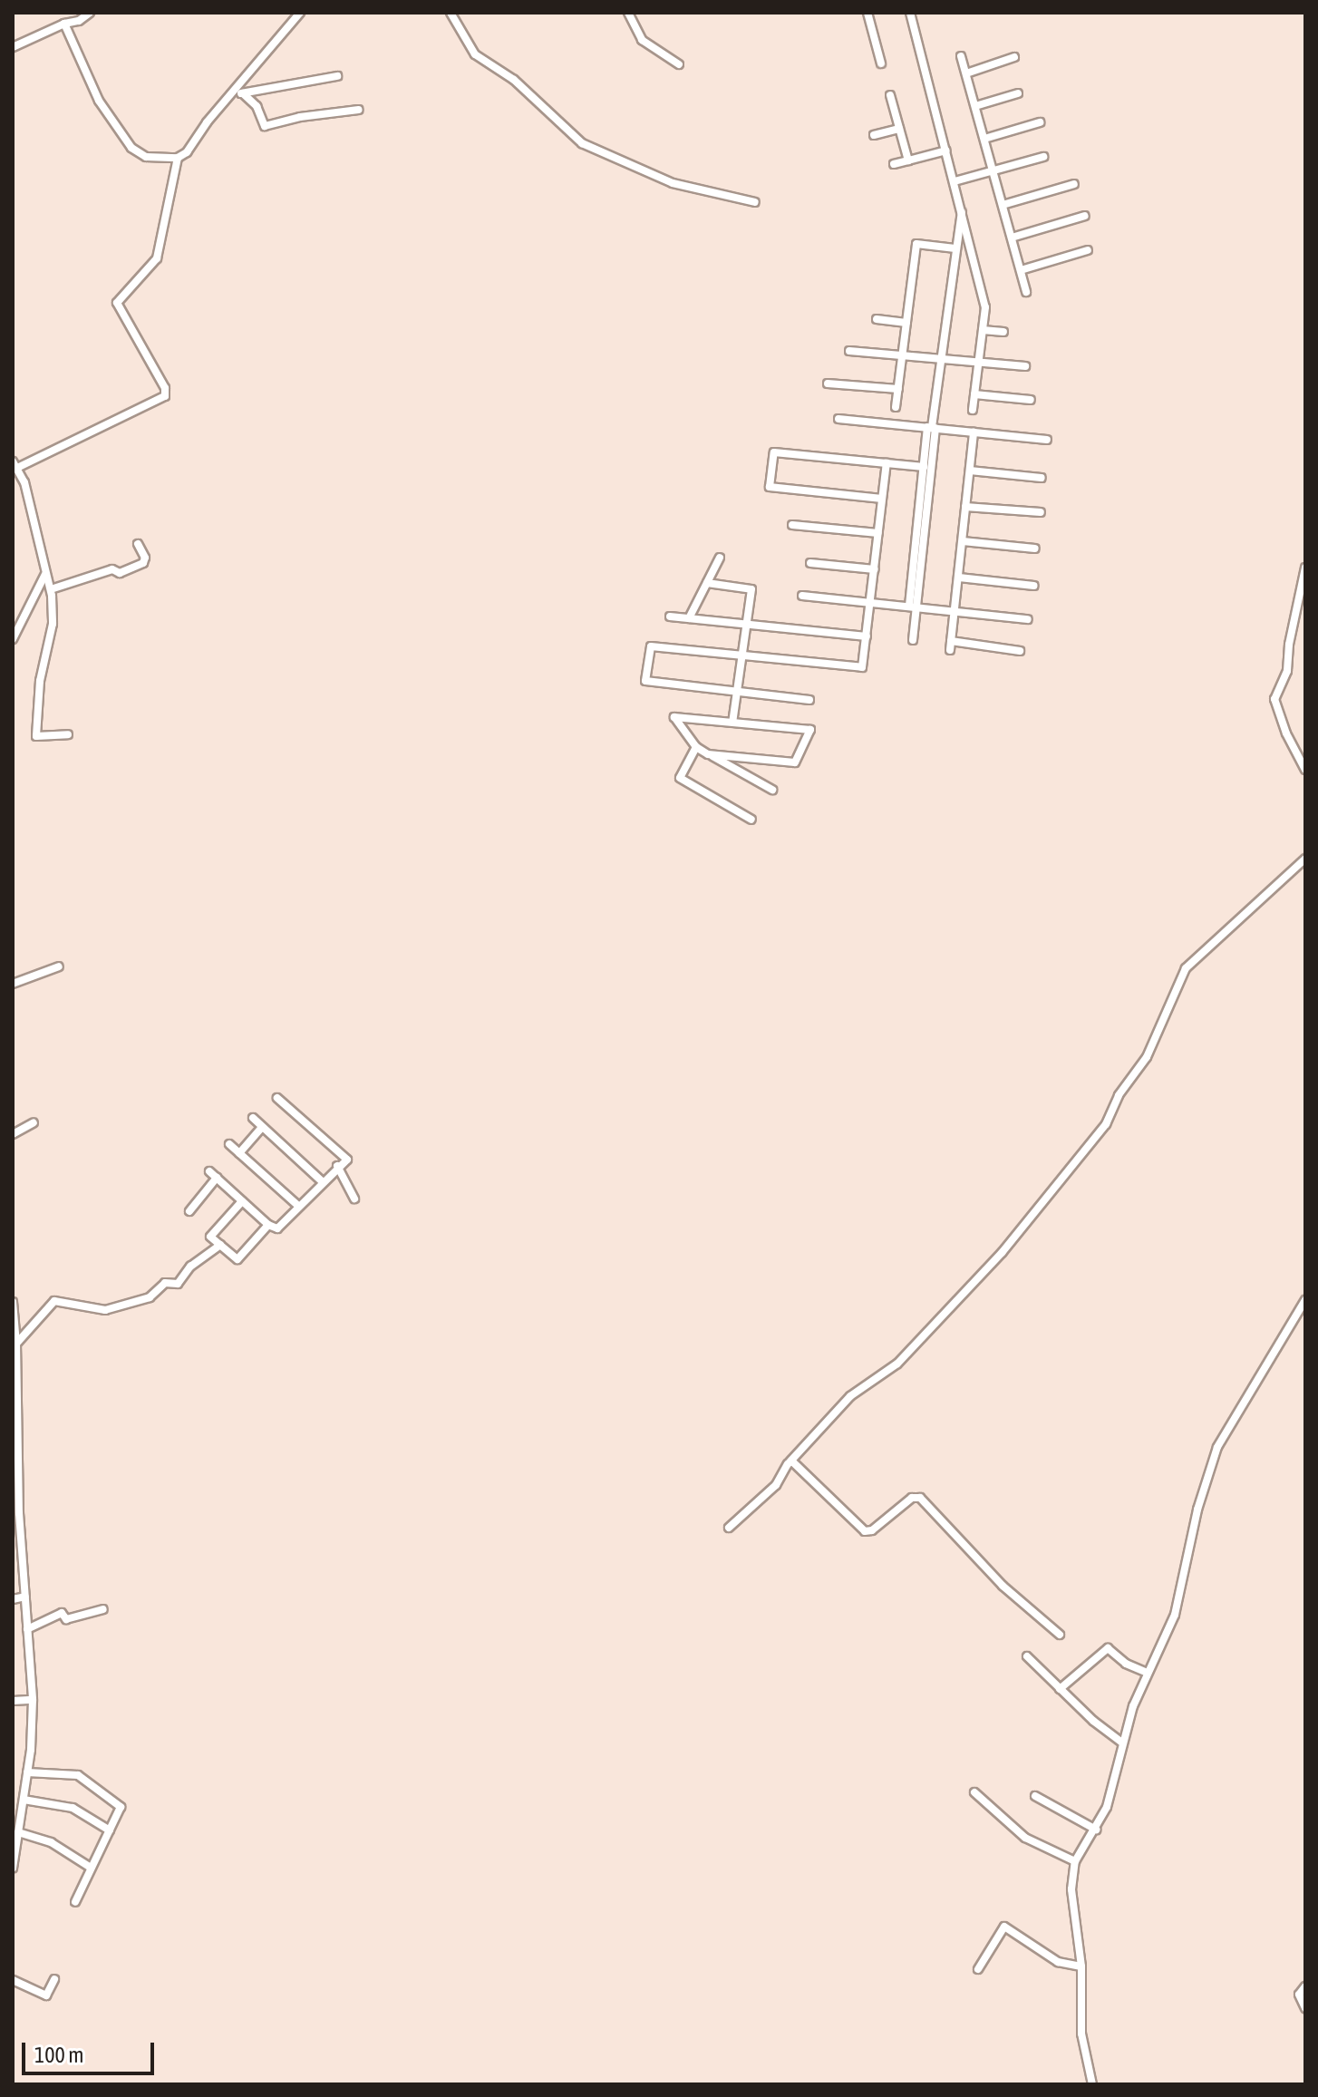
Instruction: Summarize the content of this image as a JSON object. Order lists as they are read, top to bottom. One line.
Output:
{"scale_bar":"100 m"}
